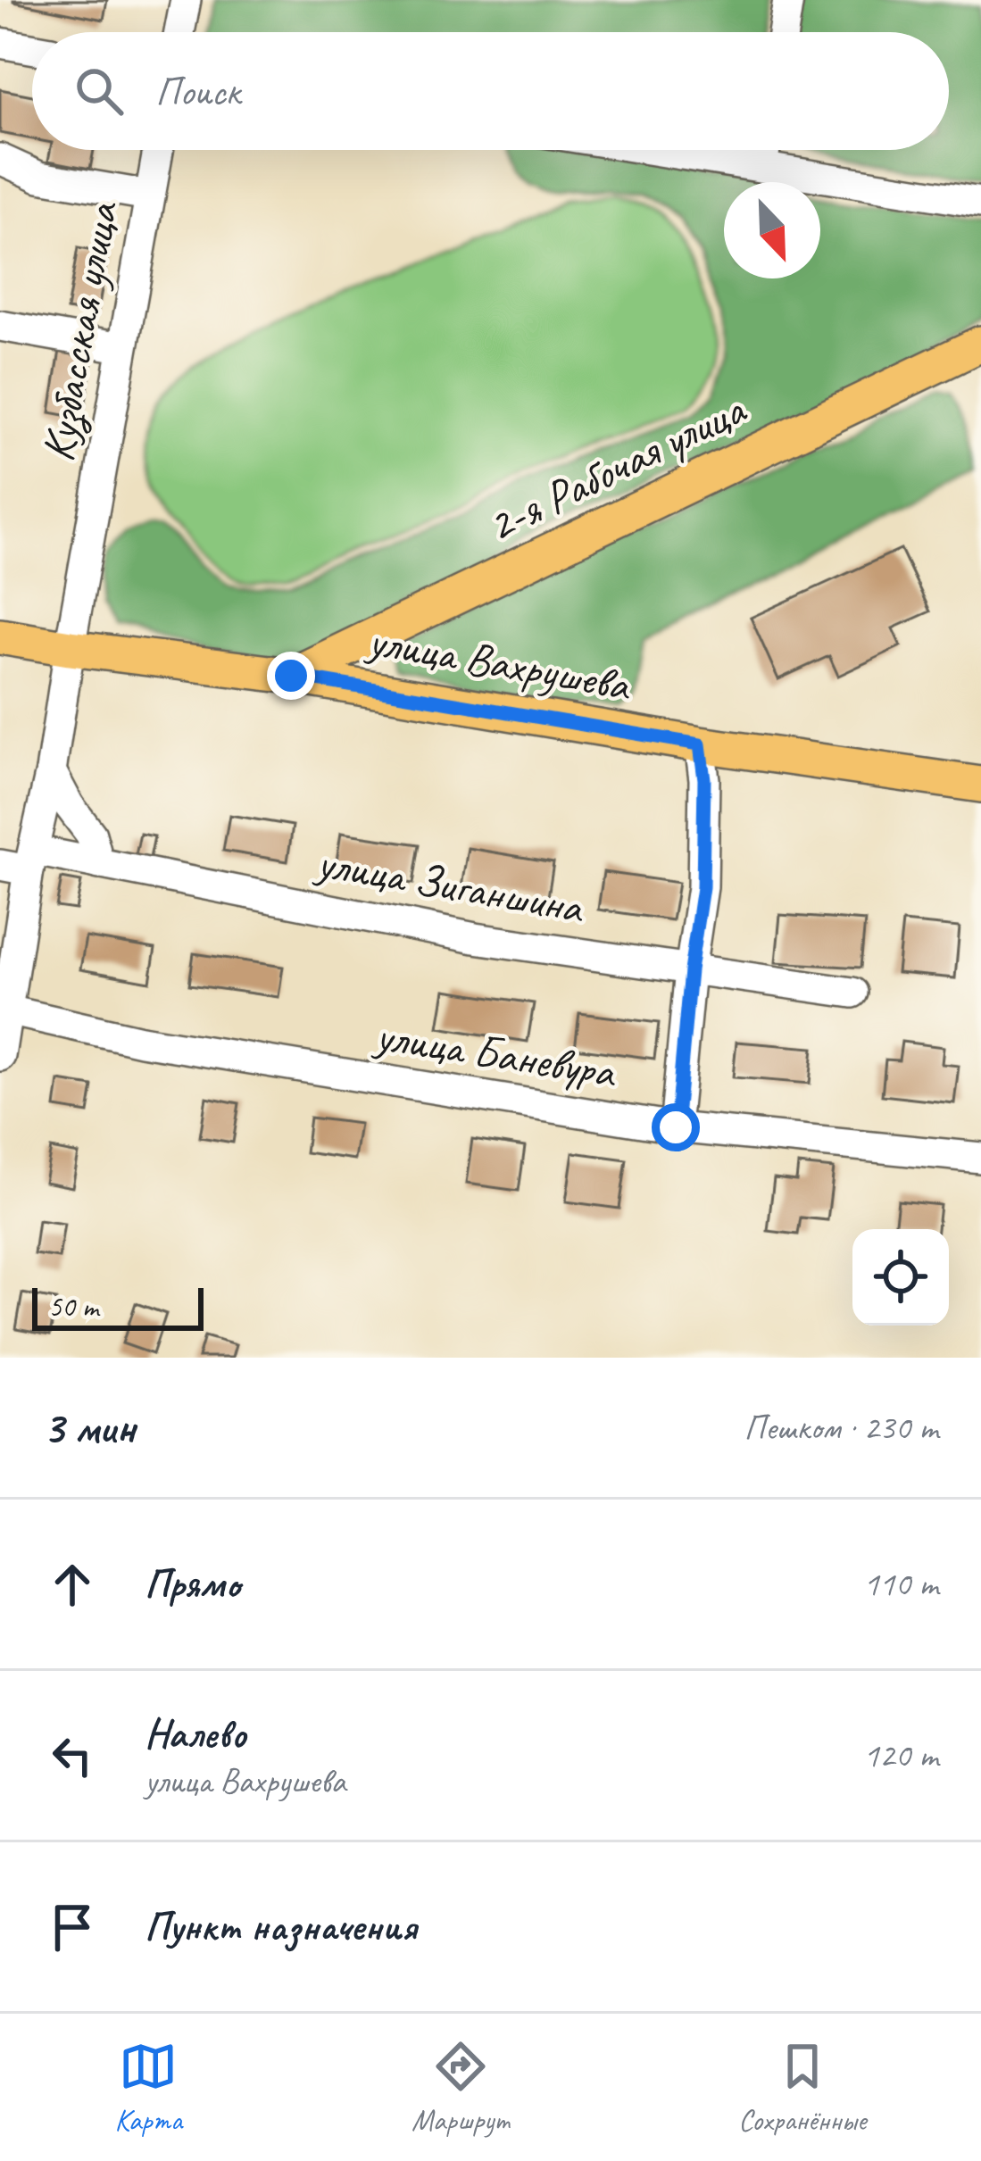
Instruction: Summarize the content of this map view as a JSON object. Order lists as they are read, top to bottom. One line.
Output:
{"streets":{"main road":["2-я Рабочая улица","улица Вахрушева"],"street":["Кузбасская улица","улица Зиганшина","улица Баневура"]},"crossings":[["Кузбасская улица","улица Вахрушева"],["Кузбасская улица","улица Зиганшина"],["Кузбасская улица","улица Баневура"],["2-я Рабочая улица","улица Вахрушева"]],"scale_bar":"50 m","north":"bottom right","page":{"search":"Поиск","scale":"50 m","heading":["3 мин","Пешком · 230 m"],"list":[["Прямо","110 m"],["Налево","улица Вахрушева","120 m"],"Пункт назначения"],"nav":["Карта","Маршрут","Сохранённые"]}}
